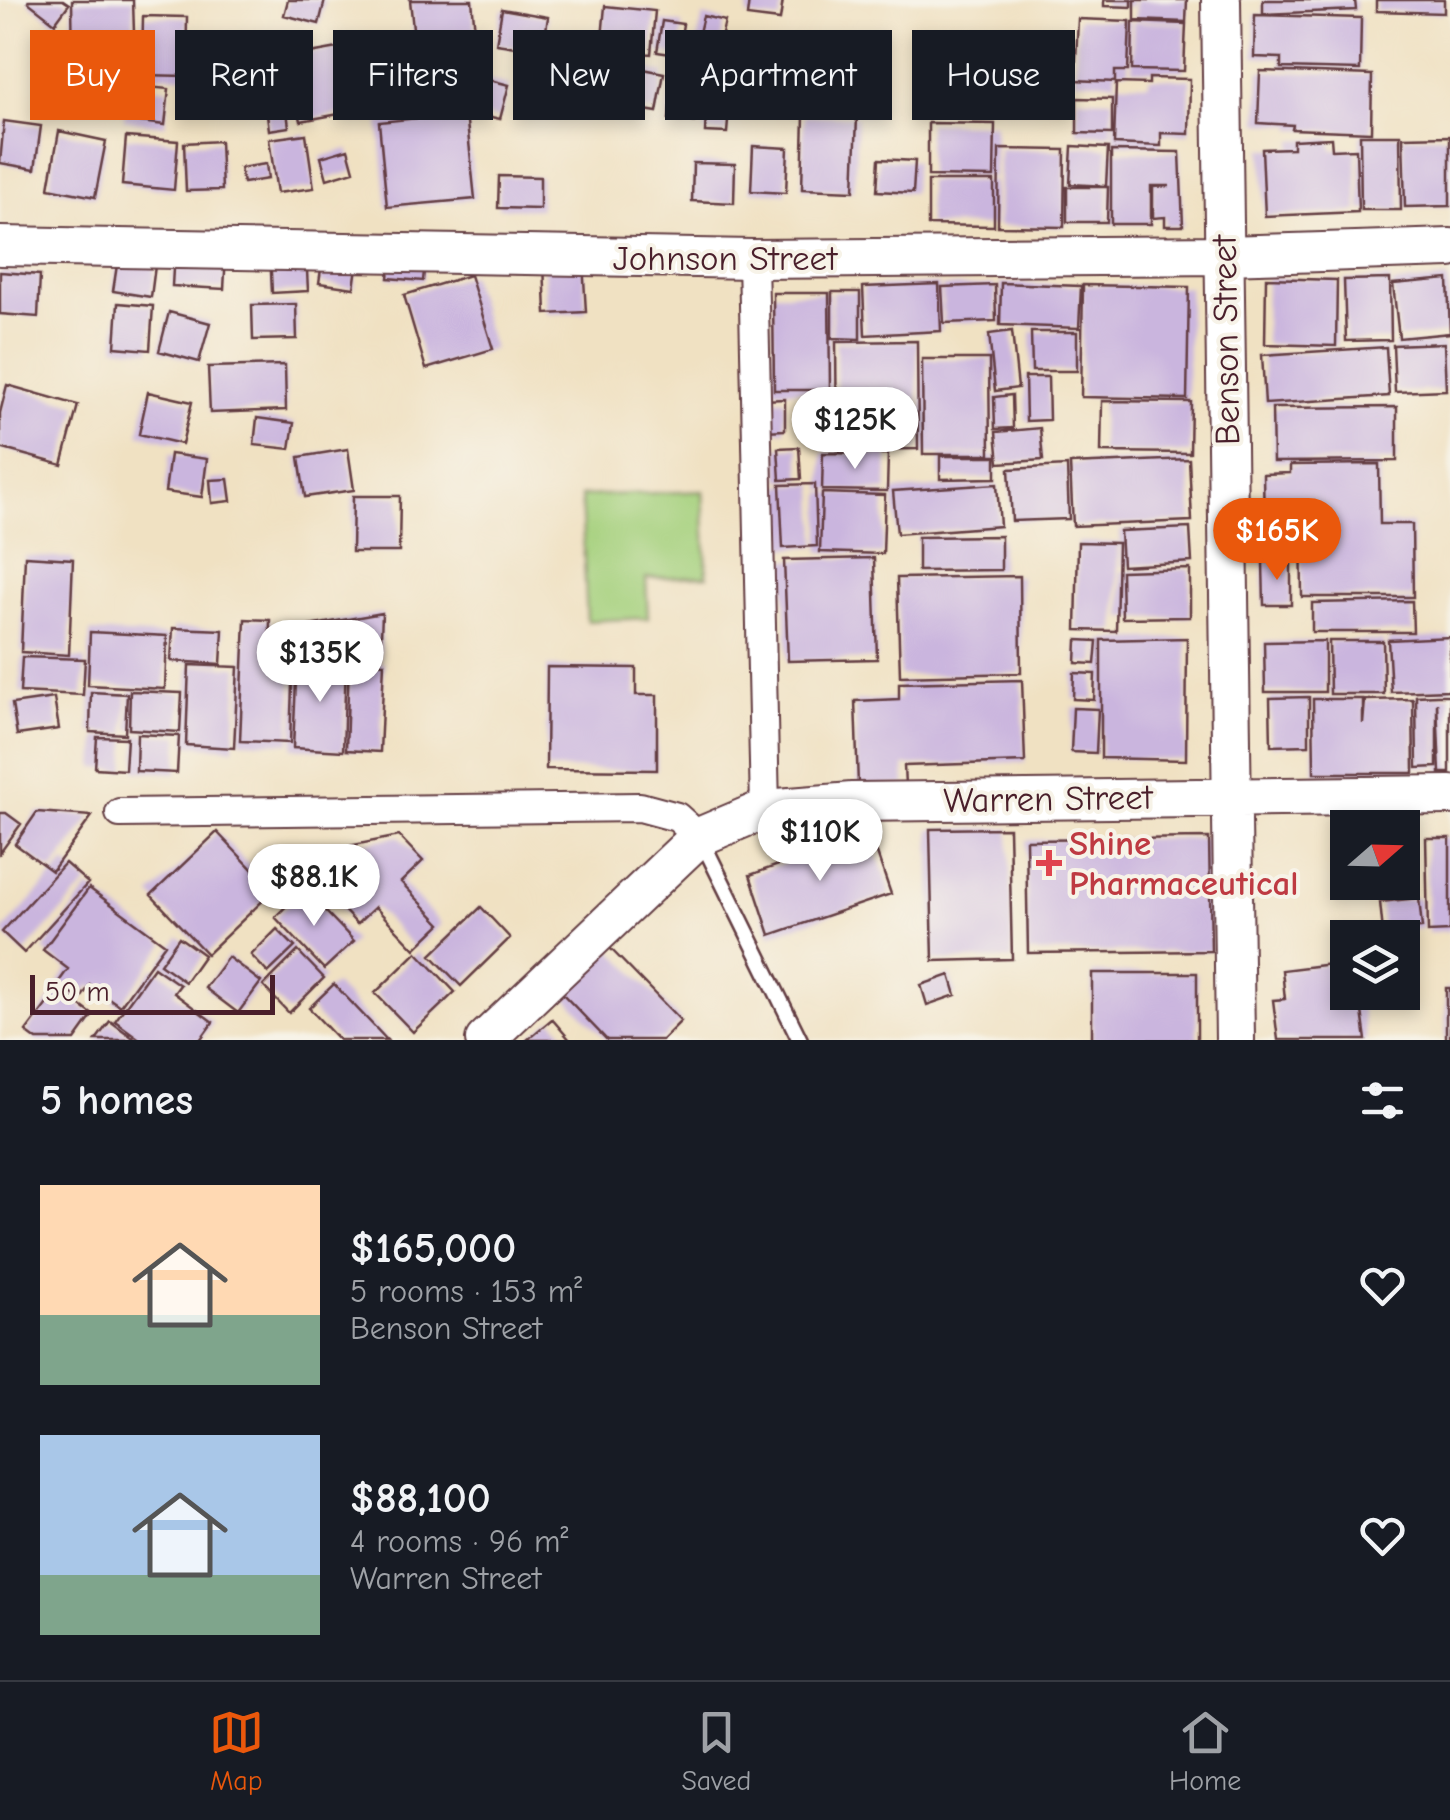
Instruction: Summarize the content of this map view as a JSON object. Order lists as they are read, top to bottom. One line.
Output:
{"streets":{"street":["Johnson Street","Benson Street","Warren Street"]},"crossings":[["Johnson Street","Benson Street"],["Benson Street","Warren Street"]],"places":{"health":["Shine Pharmaceutical"]},"scale_bar":"50 m","north":"right","page":{"chip":["Buy","Rent","Filters","New","Apartment","House"],"price":["$125K","$165K","$135K","$110K","$88.1K"],"scale":"50 m","heading":"5 homes","list":[{"name":"$165,000","note":"5 rooms · 153 m² · Benson Street"},{"name":"$88,100","note":"4 rooms · 96 m² · Warren Street"}],"tabs":["Map","Saved","Home"]}}
